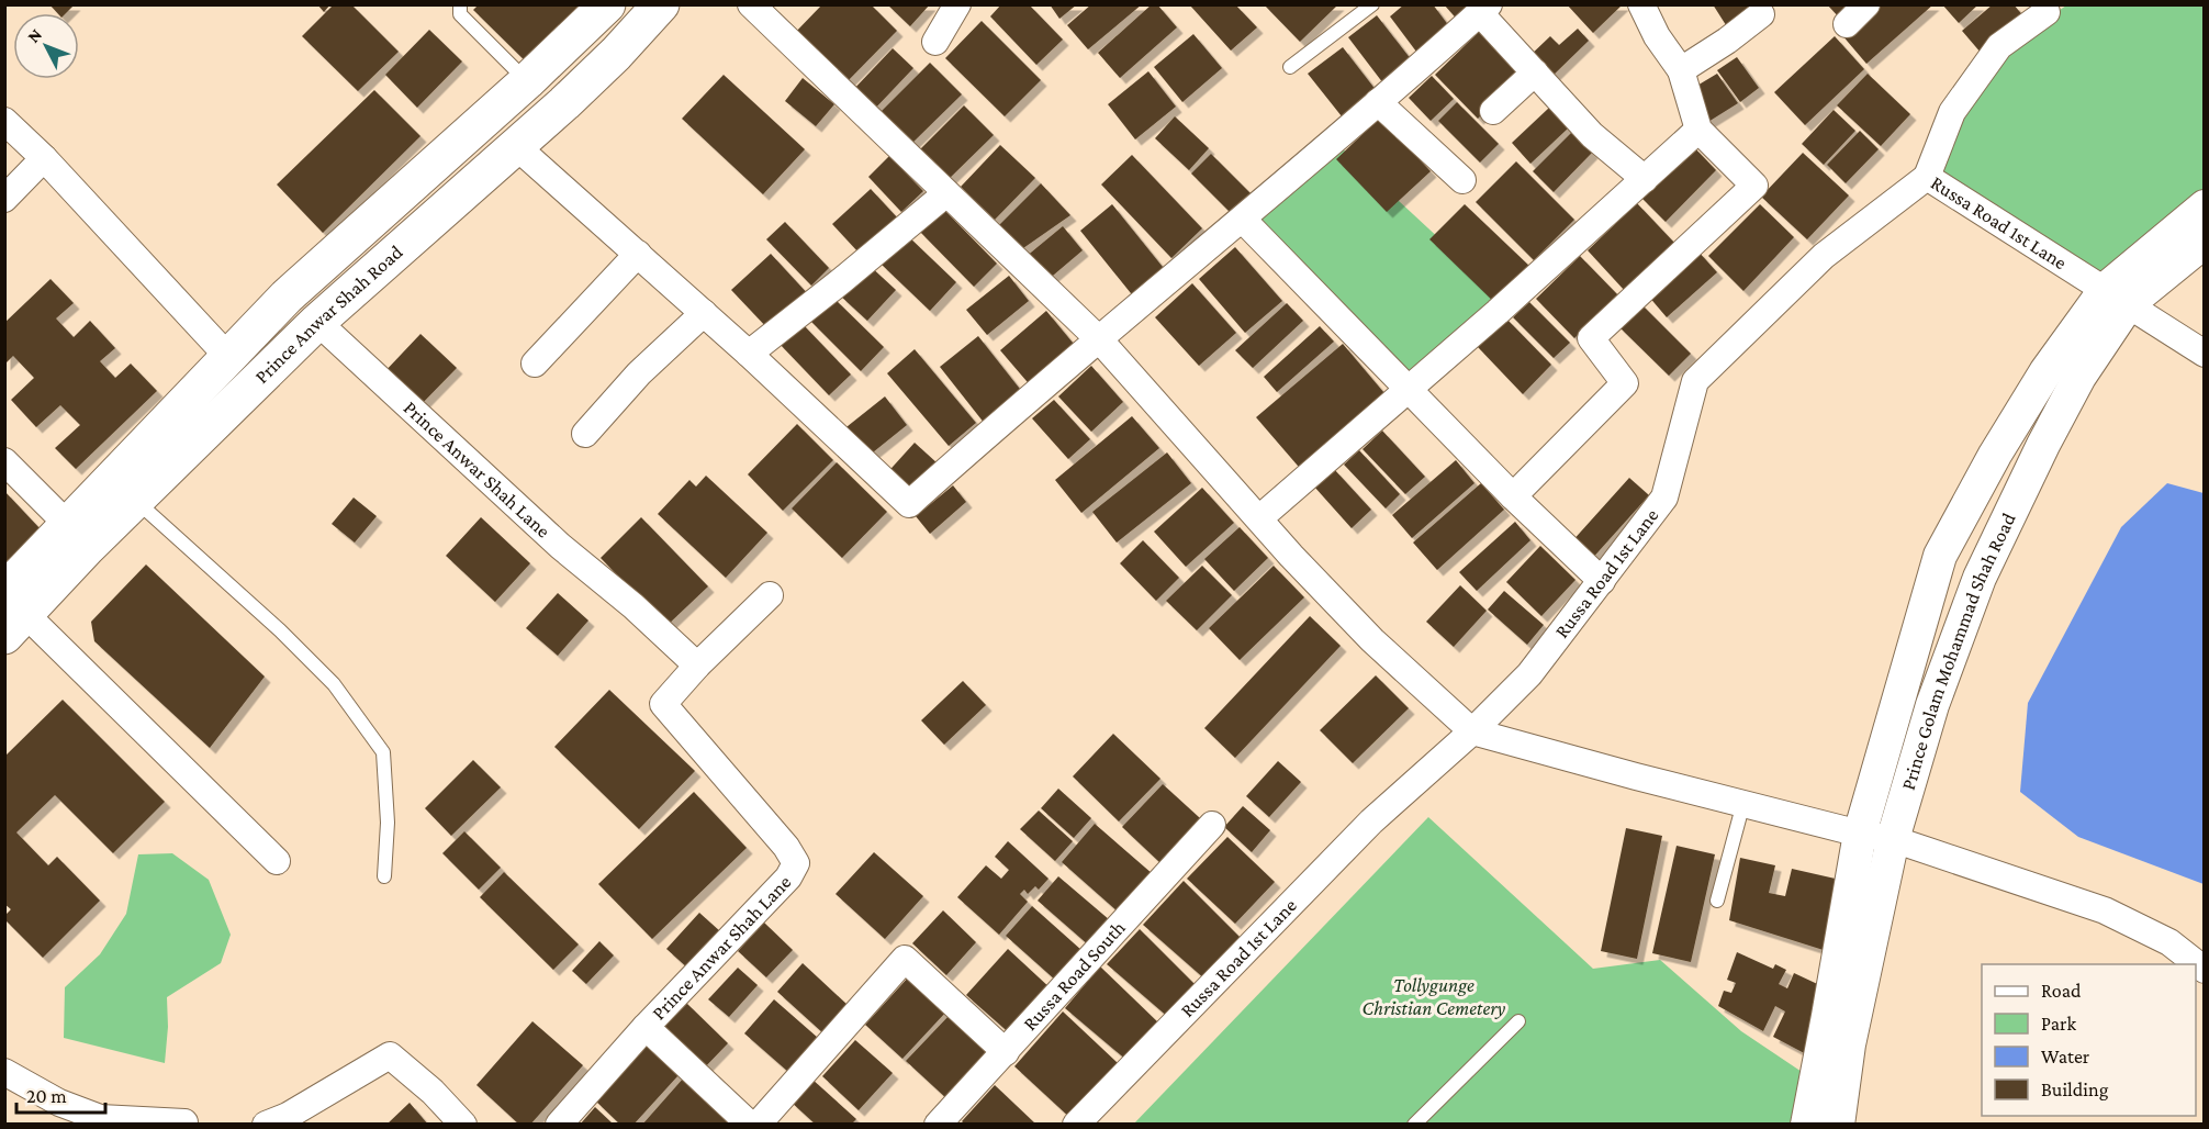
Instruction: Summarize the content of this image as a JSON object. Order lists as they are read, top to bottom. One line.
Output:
{"streets":{"main road":["Prince Anwar Shah Road"],"street":["Russa Road 1st Lane","Prince Anwar Shah Lane","Prince Golam Mohammad Shah Road","Russa Road South"]},"crossings":[["Russa Road 1st Lane","Prince Golam Mohammad Shah Road"],["Prince Anwar Shah Road","Prince Anwar Shah Lane"]],"parks":["Tollygunge Christian Cemetery"],"legend":["Road","Park","Water","Building"],"scale_bar":"20 m","north":"top left"}
